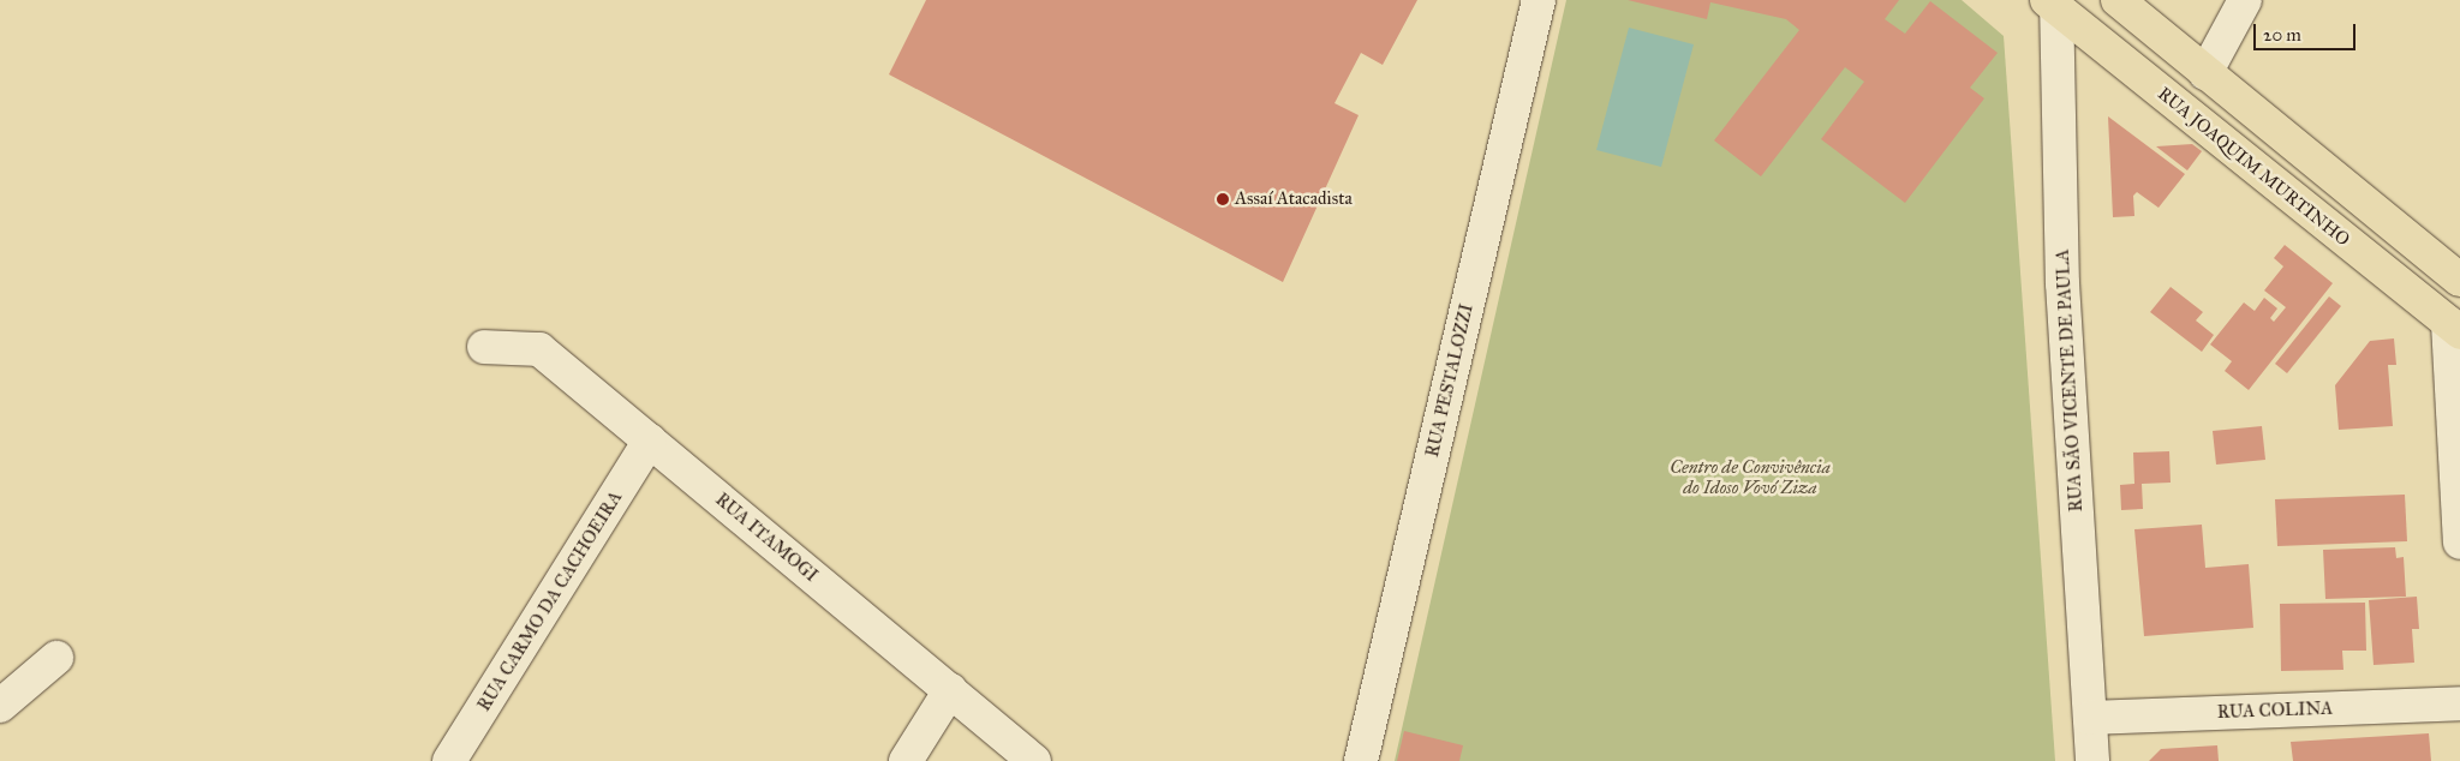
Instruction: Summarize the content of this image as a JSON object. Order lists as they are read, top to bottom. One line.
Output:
{"streets":{"main road":["RUA JOAQUIM MURTINHO"],"street":["RUA PESTALOZZI","RUA SÃO VICENTE DE PAULA","RUA ITAMOGI","RUA CARMO DA CACHOEIRA","RUA COLINA"]},"crossings":[["RUA JOAQUIM MURTINHO","RUA SÃO VICENTE DE PAULA"],["RUA SÃO VICENTE DE PAULA","RUA COLINA"],["RUA ITAMOGI","RUA CARMO DA CACHOEIRA"]],"parks":["Centro de Convivência do Idoso Vovó Ziza"],"places":["Assaí Atacadista"],"scale_bar":"20 m"}
